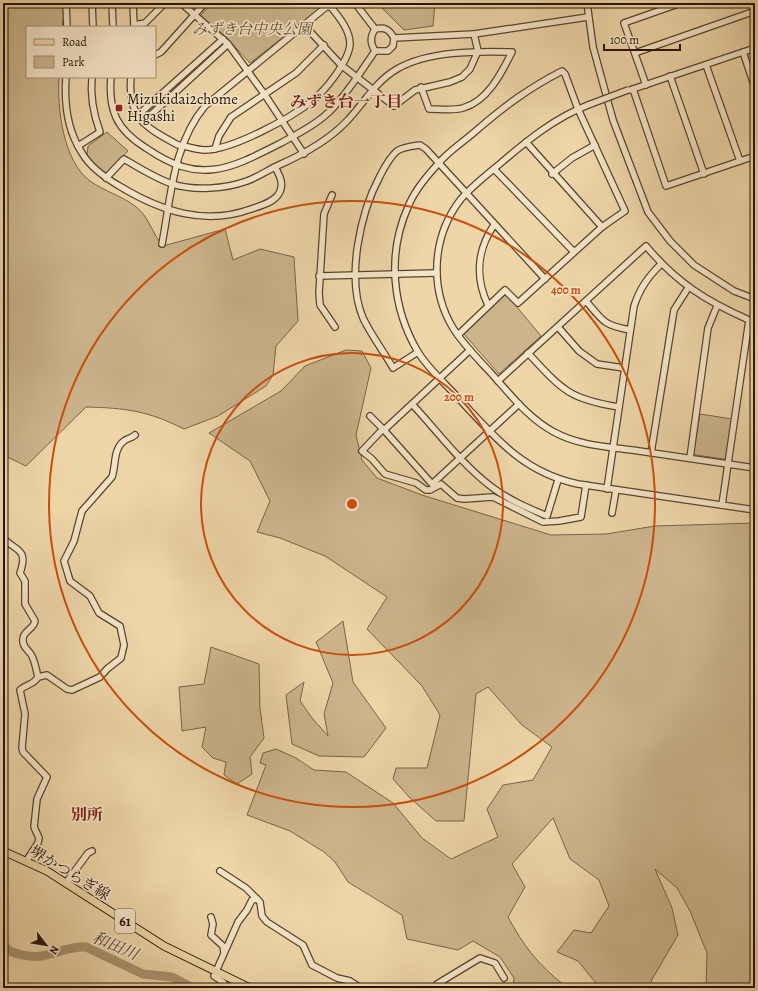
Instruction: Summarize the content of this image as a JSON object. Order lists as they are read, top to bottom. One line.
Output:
{"streets":{"main road":["堺かつらぎ線","61"]},"districts":["みずき台一丁目","別所"],"water":["和田川"],"parks":["みずき台中央公園"],"places":{"transit":["Mizukidai2chome Higashi"]},"legend":["Road","Park"],"scale_bar":"100 m","north":"bottom right","rings":["400 m","200 m"]}
